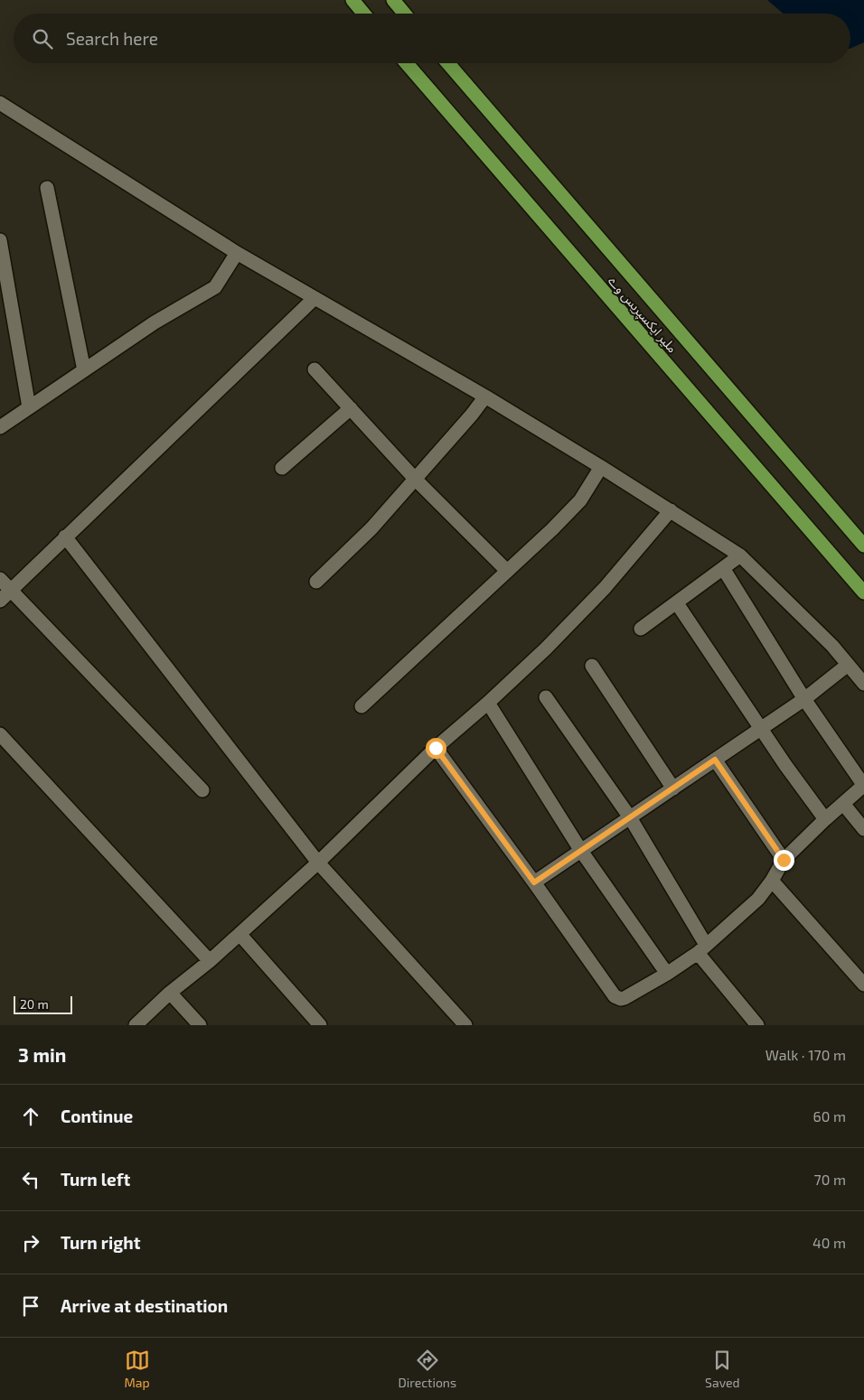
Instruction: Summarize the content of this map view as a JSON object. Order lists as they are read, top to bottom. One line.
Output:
{"streets":{"highway":["ملیر ایکسپریس وے"]},"scale_bar":"20 m","page":{"search":"Search here","scale":"20 m","heading":["3 min","Walk · 170 m"],"list":[["Continue","60 m"],["Turn left","70 m"],["Turn right","40 m"],"Arrive at destination"],"nav":["Map","Directions","Saved"]}}
